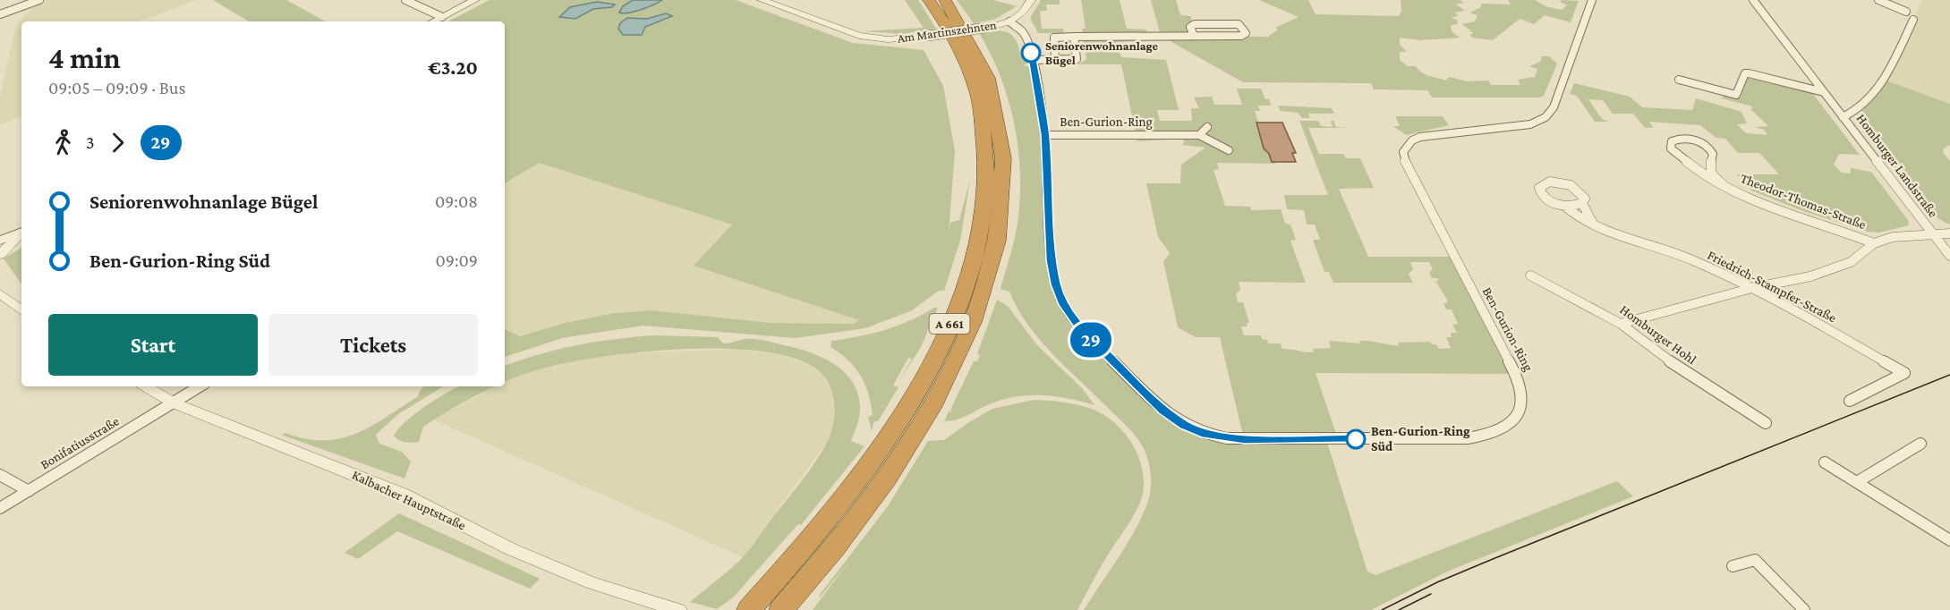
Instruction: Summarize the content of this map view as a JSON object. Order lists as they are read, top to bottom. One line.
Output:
{"streets":{"highway":["A 661"],"street":["Am Martinszehnten","Ben-Gurion-Ring","Homburger Landstraße","Theodor-Thomas-Straße","Friedrich-Stampfer-Straße","Homburger Hohl","Bonifatiusstraße","Kalbacher Hauptstraße"]},"crossings":[["Am Martinszehnten","Ben-Gurion-Ring"],["Bonifatiusstraße","Kalbacher Hauptstraße"]],"places":["Seniorenwohnanlage Bügel","Ben-Gurion-Ring Süd"],"lines":["bus line 29"],"page":{"on_map":"29","heading":["4 min","09:05 – 09:09 · Bus","€3.20"],"legs":["3","29"],"list":[{"name":"Seniorenwohnanlage Bügel","value":"09:08"},{"name":"Ben-Gurion-Ring Süd","value":"09:09"}],"buttons":["Start","Tickets"]}}
